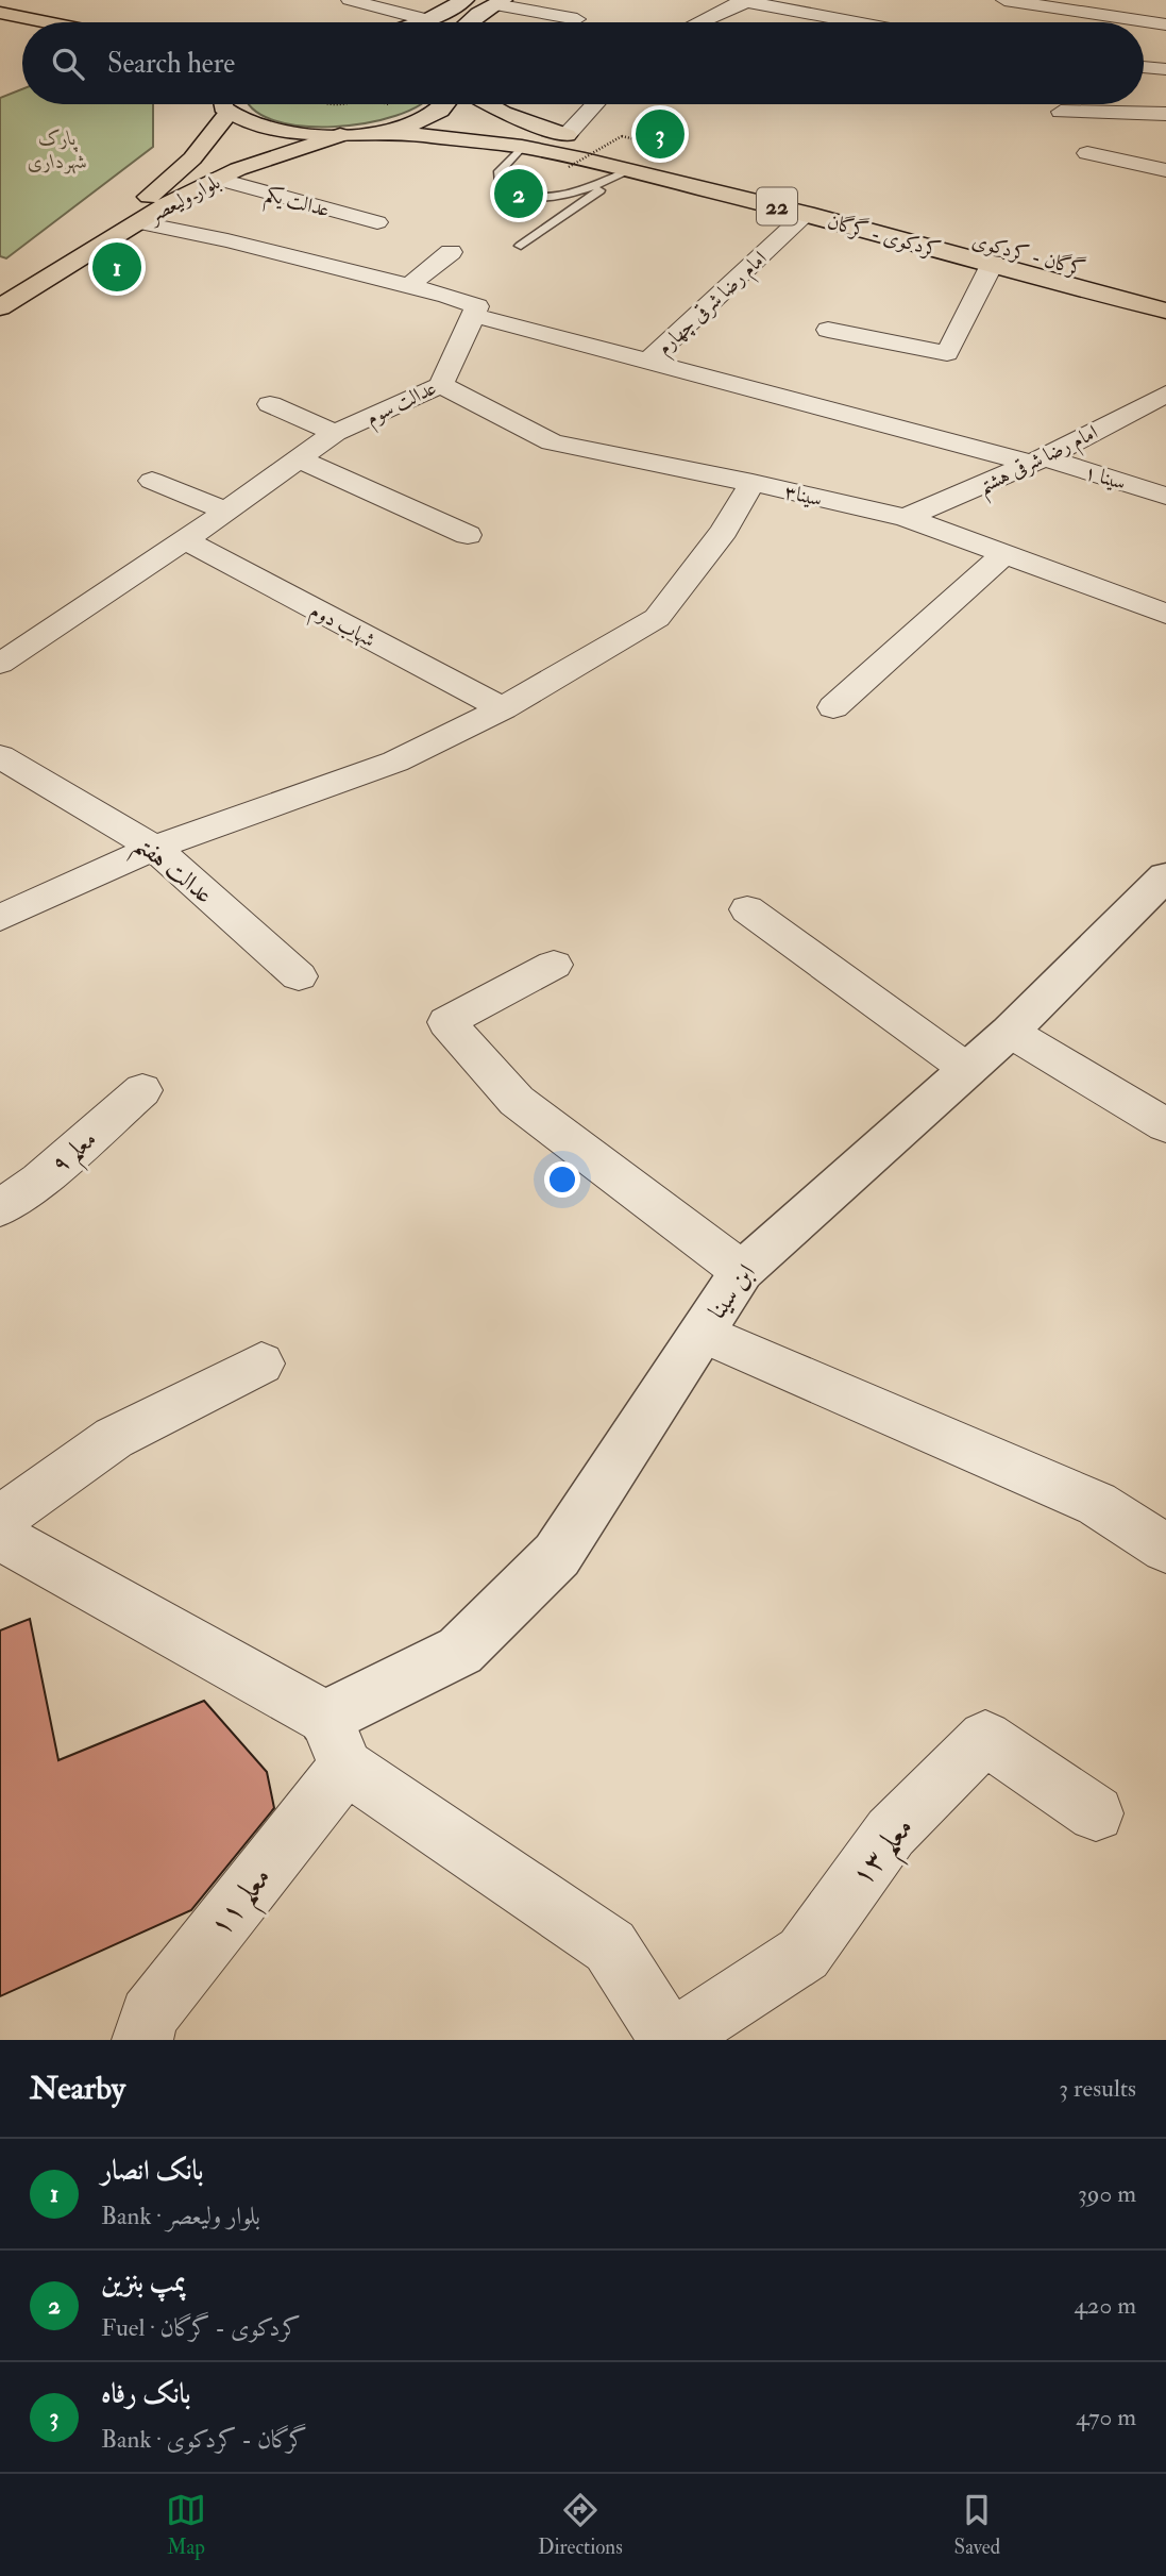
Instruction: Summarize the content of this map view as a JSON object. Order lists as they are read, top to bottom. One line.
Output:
{"streets":{"main road":["بلوار ولیعصر","22","کردکوی - گرگان","گرگان - کردکوی"],"street":["عدالت یکم","امام رضا شرقی چهارم","عدالت سوم","امام رضا شرقی هشتم","سینا ۱","سینا۳","شهاب دوم","عدالت هفتم","معلم ۹","ابن سینا","معلم ۱۳","معلم ۱۱"]},"crossings":[["بلوار ولیعصر","عدالت یکم"],["بلوار ولیعصر","22"],["22","کردکوی - گرگان"],["کردکوی - گرگان","امام رضا شرقی چهارم"],["امام رضا شرقی چهارم","سینا ۱"],["عدالت سوم","سینا ۱"],["عدالت سوم","سینا۳"],["عدالت سوم","شهاب دوم"],["امام رضا شرقی هشتم","سینا ۱"],["امام رضا شرقی هشتم","سینا۳"],["ابن سینا","معلم ۱۳"],["ابن سینا","معلم ۱۱"],["معلم ۱۳","معلم ۱۱"]],"parks":["پارک شهرداری"],"page":{"search":"Search here","pins":["3","2","1"],"heading":["Nearby","3 results"],"list":[{"mark":"1","name":"بانک انصار","note":"Bank · بلوار ولیعصر","value":"390 m"},{"mark":"2","name":"پمپ بنزین","note":"Fuel · کردکوی - گرگان","value":"420 m"},{"mark":"3","name":"بانک رفاه","note":"Bank · گرگان - کردکوی","value":"470 m"}],"nav":["Map","Directions","Saved"]}}
